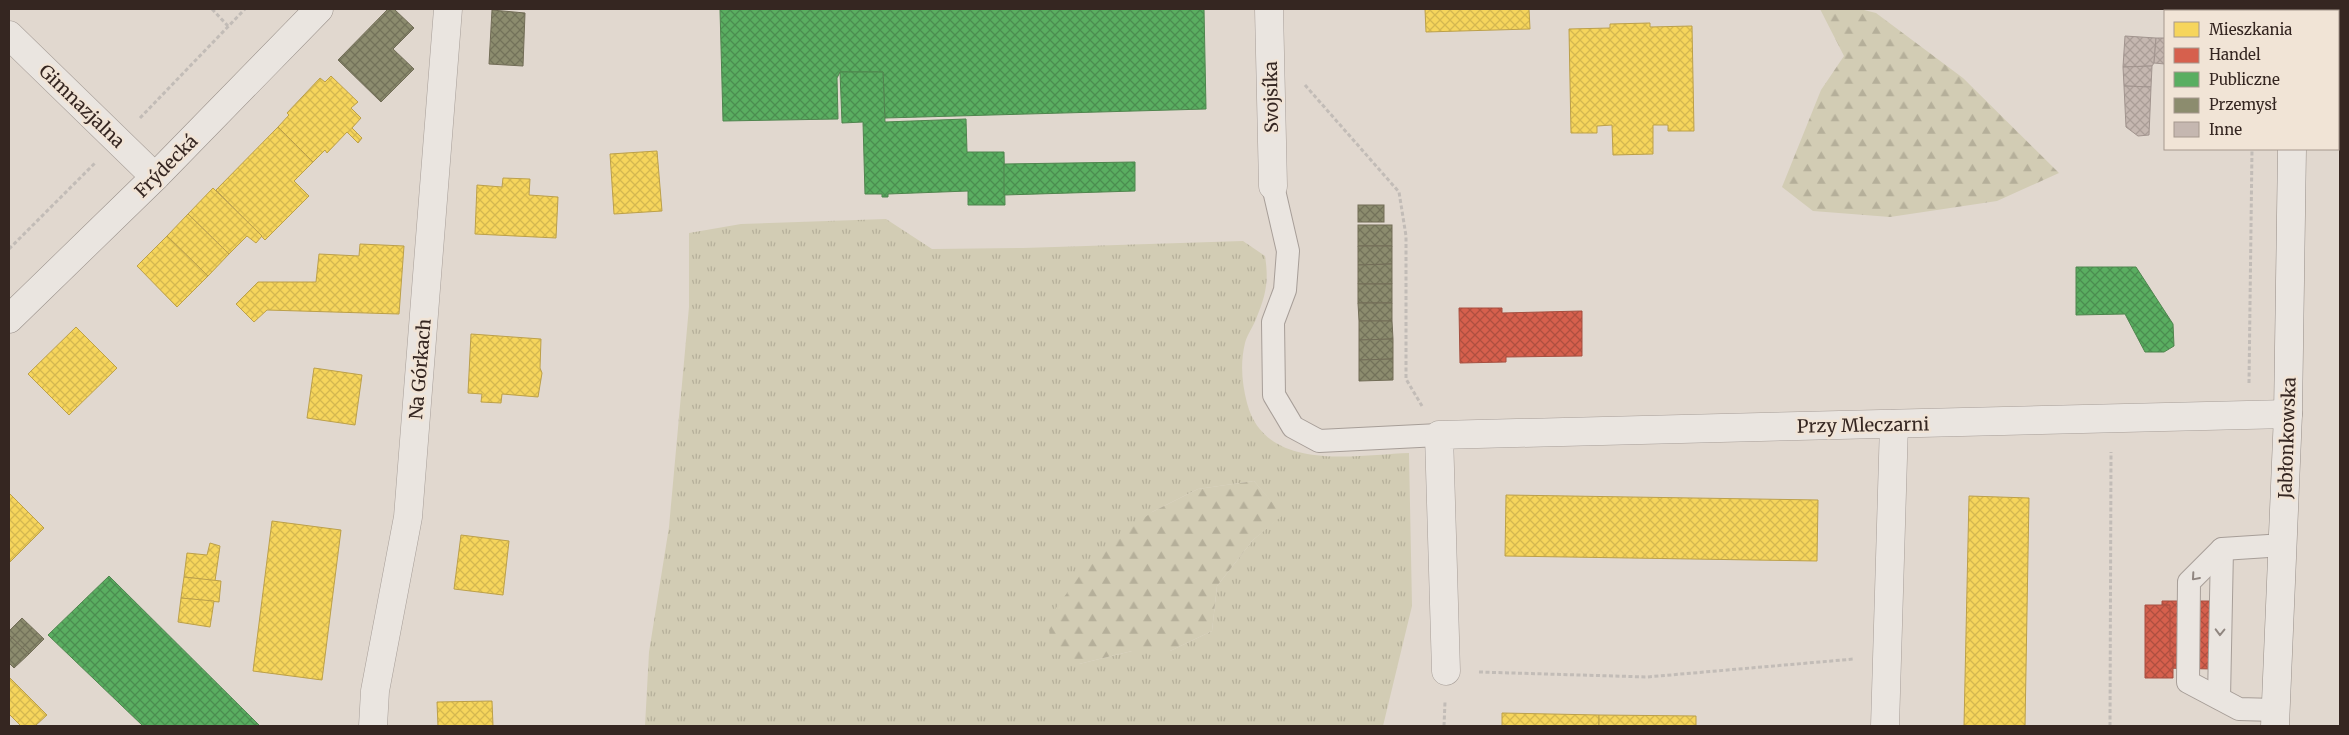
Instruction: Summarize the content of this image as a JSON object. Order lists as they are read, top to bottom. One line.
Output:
{"streets":{"street":["Svojsíka","Gimnazjalna","Frýdecká","Na Górkach","Przy Mleczarni","Jabłonkowska"]},"crossings":[["Gimnazjalna","Frýdecká"],["Przy Mleczarni","Jabłonkowska"]],"legend":["Mieszkania","Handel","Publiczne","Przemysł","Inne"]}
